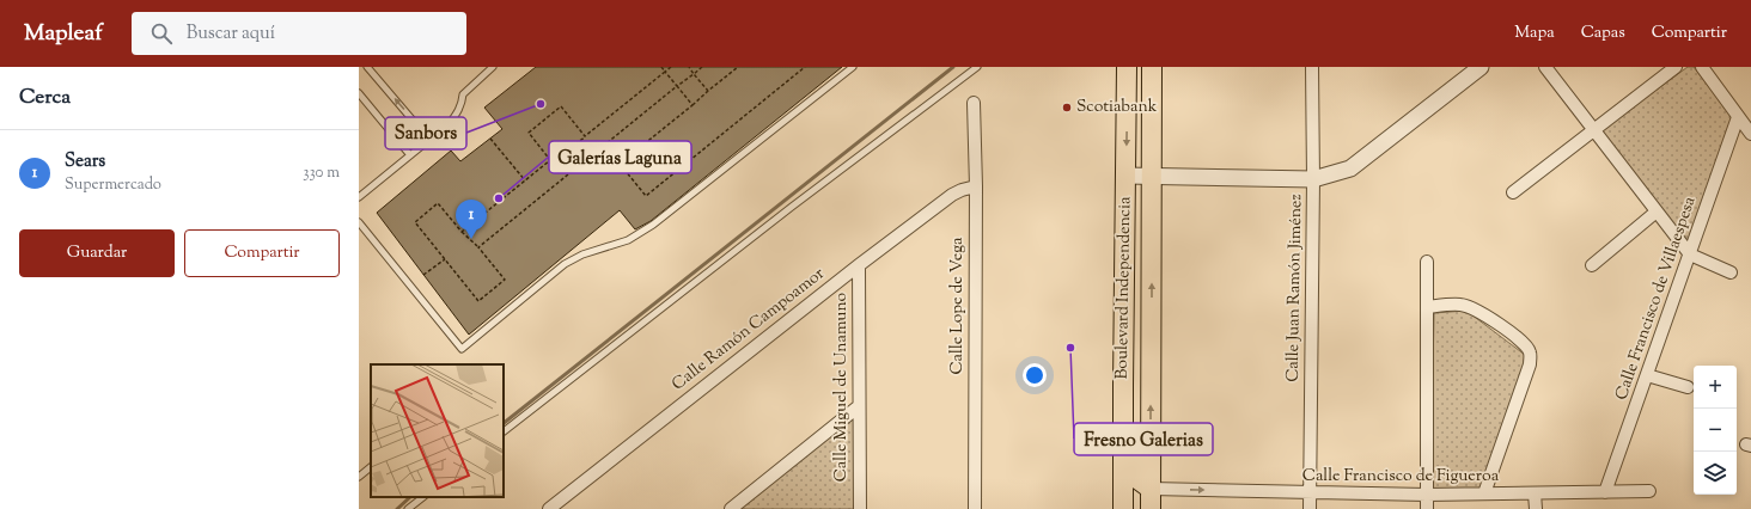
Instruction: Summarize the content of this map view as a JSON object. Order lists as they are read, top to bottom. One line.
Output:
{"streets":{"main road":["Boulevard Independencia"],"street":["Calle Juan Ramón Jiménez","Calle Francisco de Villaespesa","Calle Lope de Vega","Calle Ramón Campoamor","Calle Miguel de Unamuno","Calle Francisco de Figueroa"]},"crossings":[["Boulevard Independencia","Calle Francisco de Figueroa"],["Calle Juan Ramón Jiménez","Calle Francisco de Figueroa"],["Calle Francisco de Villaespesa","Calle Francisco de Figueroa"],["Calle Lope de Vega","Calle Ramón Campoamor"],["Calle Ramón Campoamor","Calle Miguel de Unamuno"]],"places":["Sanbors","Scotiabank","Galerías Laguna","Fresno Galerias"],"page":{"header":"Mapleaf","search":"Buscar aquí","nav":["Mapa","Capas","Compartir"],"heading":"Cerca","list":[{"mark":"1","name":"Sears","note":"Supermercado","value":"330 m"}],"pins":"1","buttons":["Guardar","Compartir"],"map_buttons":["+","−"]}}
